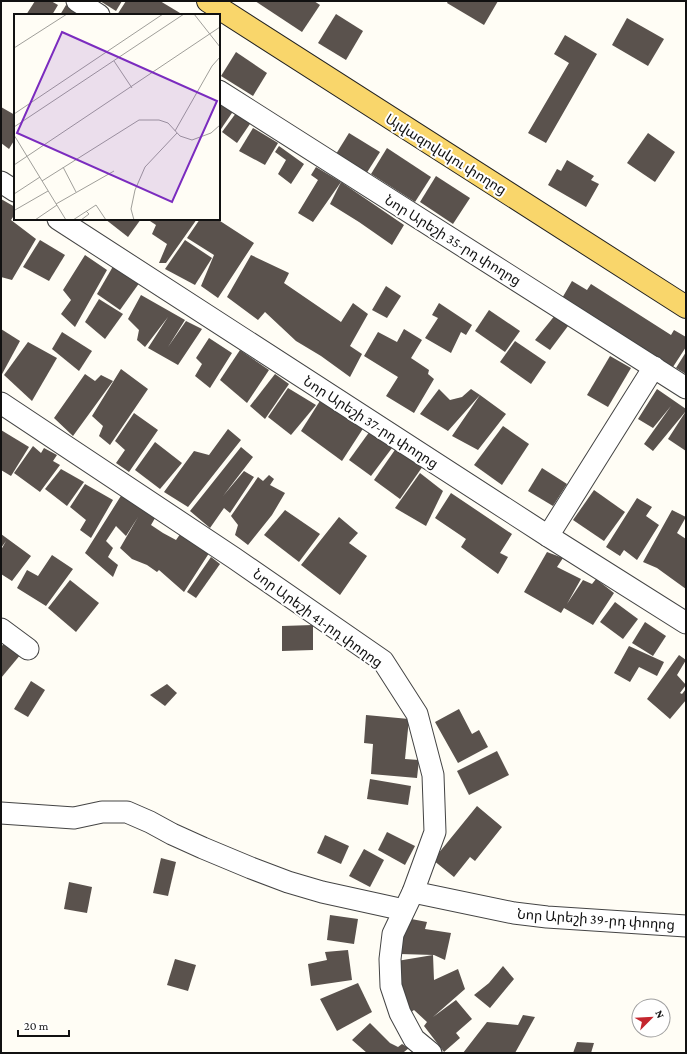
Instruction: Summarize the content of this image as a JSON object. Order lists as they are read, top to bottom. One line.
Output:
{"streets":{"main road":["Այվազովսկու փողոց"],"street":["Նոր Արեշի 35-րդ փողոց","Նոր Արեշի 37-րդ փողոց","Նոր Արեշի 41-րդ փողոց","Նոր Արեշի 39-րդ փողոց"]},"crossings":[["Նոր Արեշի 41-րդ փողոց","Նոր Արեշի 39-րդ փողոց"]],"scale_bar":"20 m","north":"top right"}
